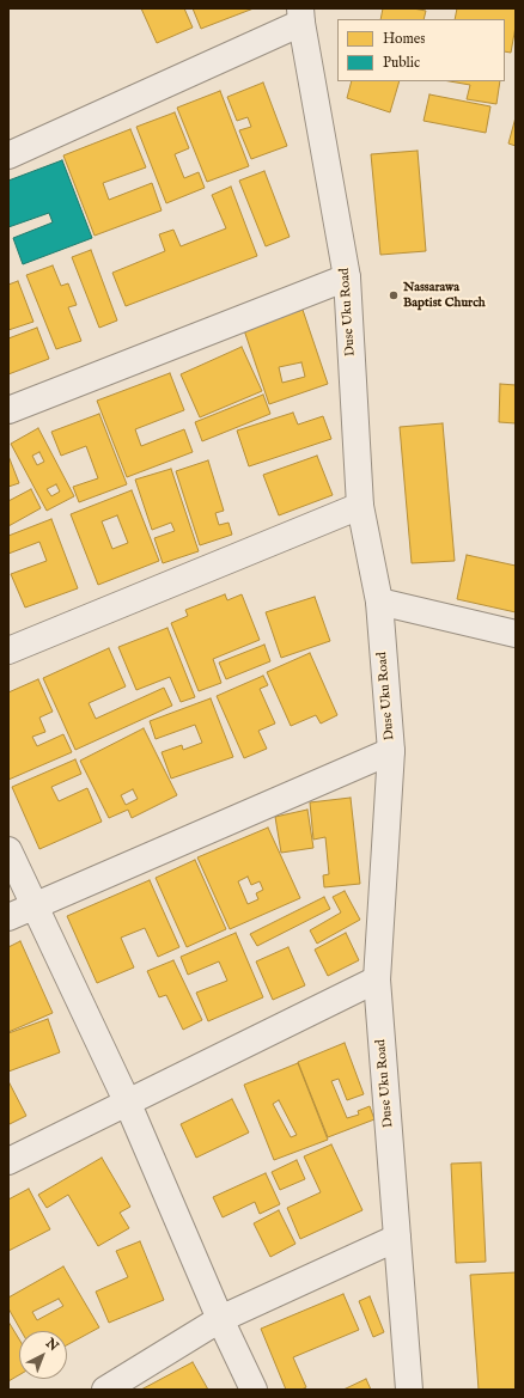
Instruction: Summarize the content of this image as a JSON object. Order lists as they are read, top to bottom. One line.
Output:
{"streets":{"street":["Duse Uku Road"]},"places":["Nassarawa Baptist Church"],"legend":["Homes","Public"],"north":"top right"}
